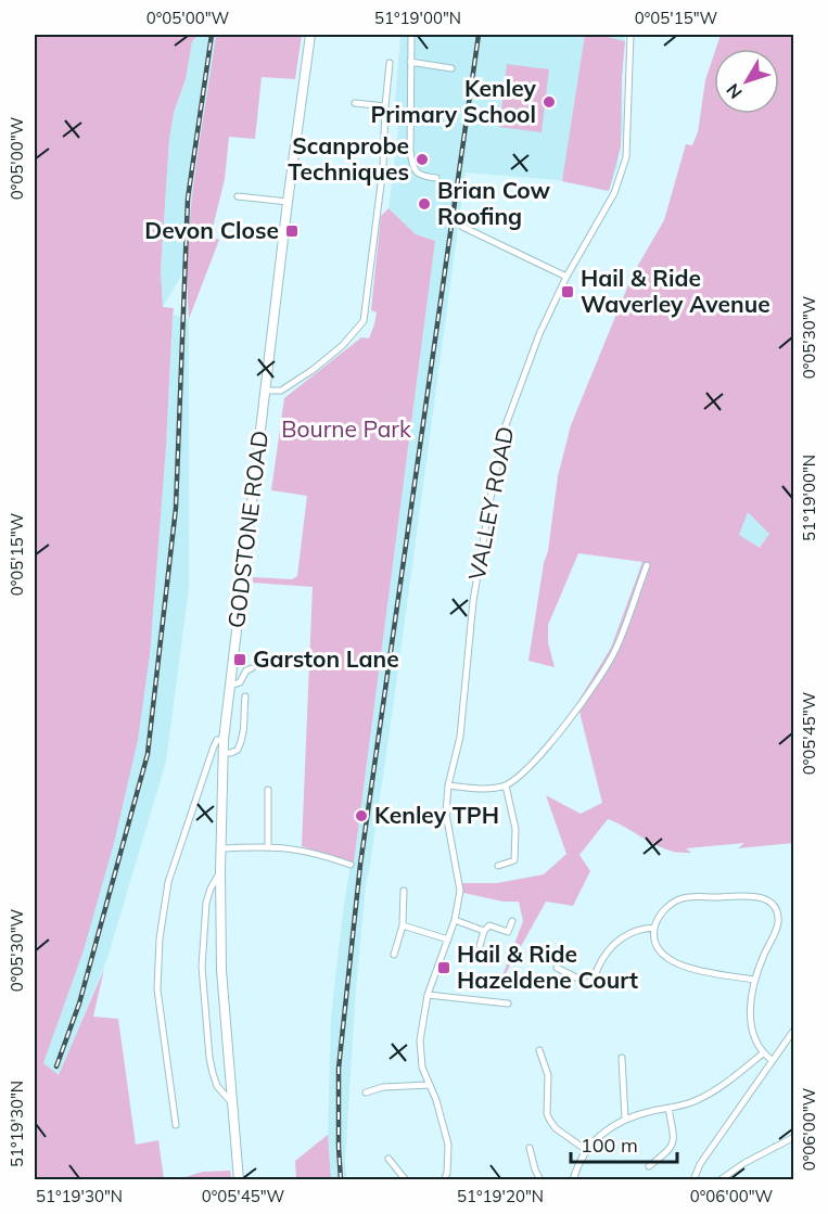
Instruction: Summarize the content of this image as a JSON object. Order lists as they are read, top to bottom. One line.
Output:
{"streets":{"highway":["GODSTONE ROAD"],"street":["VALLEY ROAD"]},"parks":["Bourne Park"],"places":{"other":["Kenley Primary School","Scanprobe Techniques","Brian Cow Roofing","Kenley TPH"],"transit":["Devon Close","Hail & Ride Waverley Avenue","Garston Lane","Hail & Ride Hazeldene Court"]},"scale_bar":"100 m","north":"bottom left","coordinates":["0°05'00\"W","51°19'00\"N","0°05'15\"W","0°05'30\"W","0°05'45\"W","51°19'30\"N","0°06'00\"W","51°19'20\"N"]}
